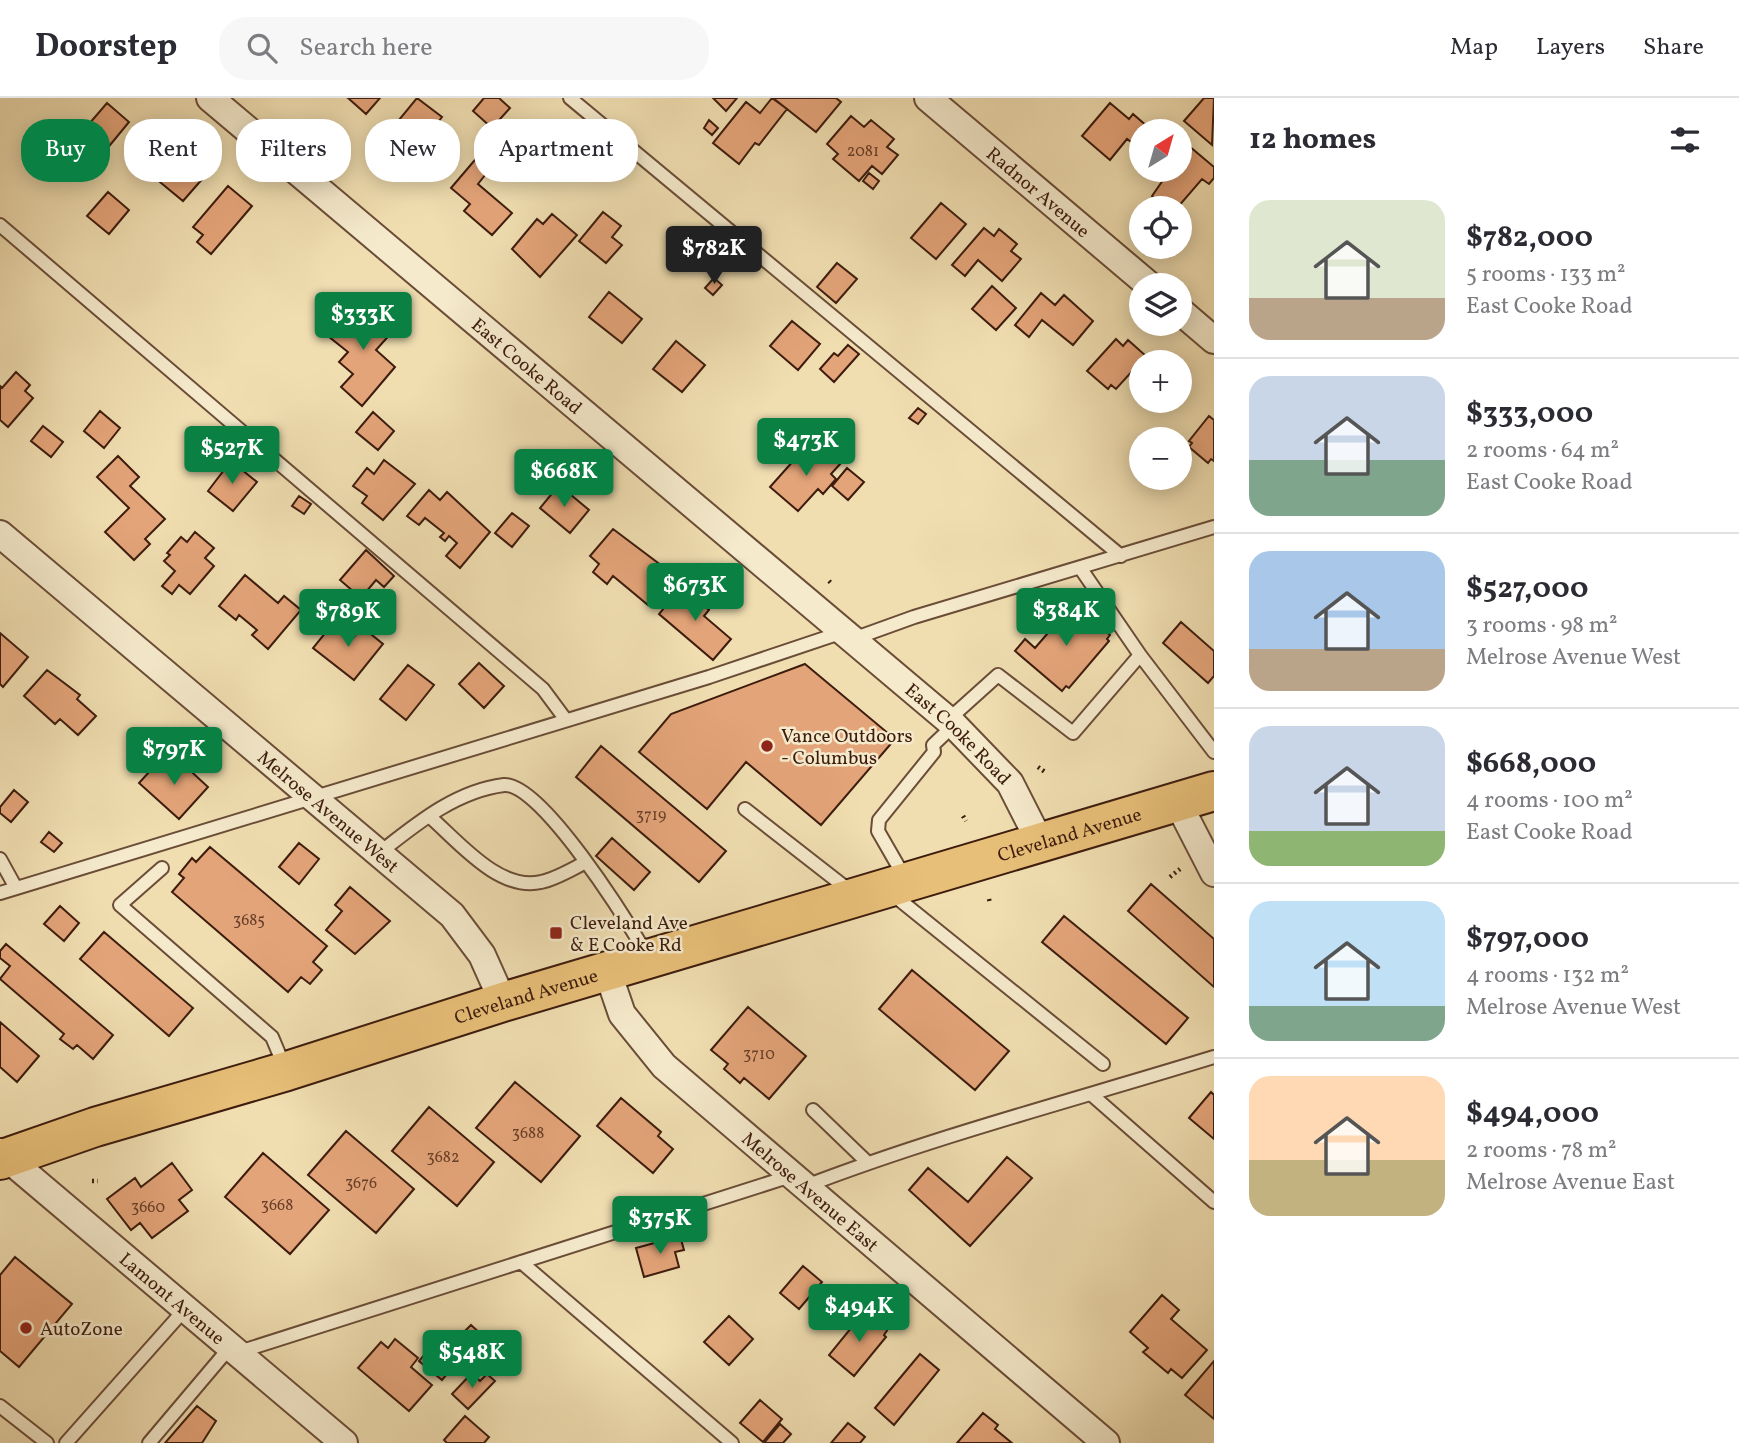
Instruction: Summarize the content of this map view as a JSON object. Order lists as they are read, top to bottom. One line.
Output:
{"streets":{"main road":["Cleveland Avenue"],"street":["Radnor Avenue","East Cooke Road","Melrose Avenue West","Melrose Avenue East","Lamont Avenue"]},"crossings":[["East Cooke Road","Cleveland Avenue"],["Melrose Avenue West","Cleveland Avenue"],["Cleveland Avenue","Melrose Avenue East"],["Cleveland Avenue","Lamont Avenue"]],"places":{"other":["Vance Outdoors - Columbus","AutoZone"],"transit":["Cleveland Ave & E Cooke Rd"]},"house_numbers":["2081","3719","3685","3710","3688","3682","3676","3668","3660"],"north":"top right","page":{"header":"Doorstep","search":"Search here","nav":["Map","Layers","Share"],"heading":"12 homes","map_buttons":["+","−"],"chip":["Buy","Rent","Filters","New","Apartment"],"list":[{"name":"$782,000","note":"5 rooms · 133 m² · East Cooke Road"},{"name":"$333,000","note":"2 rooms · 64 m² · East Cooke Road"},{"name":"$527,000","note":"3 rooms · 98 m² · Melrose Avenue West"},{"name":"$668,000","note":"4 rooms · 100 m² · East Cooke Road"},{"name":"$797,000","note":"4 rooms · 132 m² · Melrose Avenue West"},{"name":"$494,000","note":"2 rooms · 78 m² · Melrose Avenue East"}],"price":["$782K","$333K","$473K","$527K","$668K","$673K","$384K","$789K","$797K","$375K","$494K","$548K"]}}
